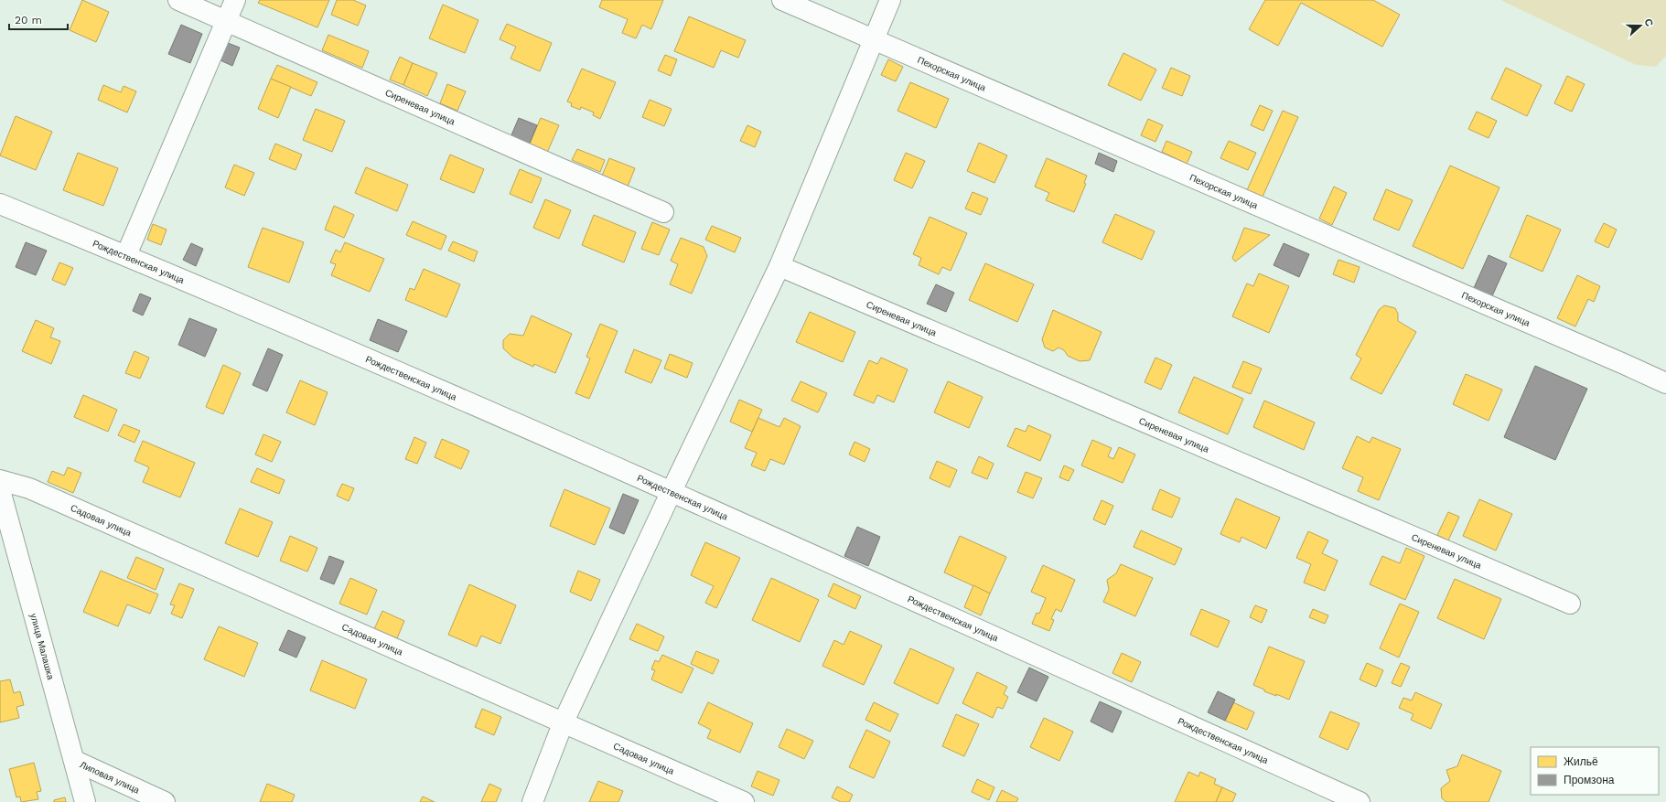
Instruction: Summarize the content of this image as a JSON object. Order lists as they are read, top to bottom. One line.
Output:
{"streets":{"street":["Пехорская улица","Сиреневая улица","Рождественская улица","Садовая улица","улица Малашка","Липовая улица"]},"crossings":[["улица Малашка","Липовая улица"]],"legend":["Жильё","Промзона"],"scale_bar":"20 m","north":"right"}
